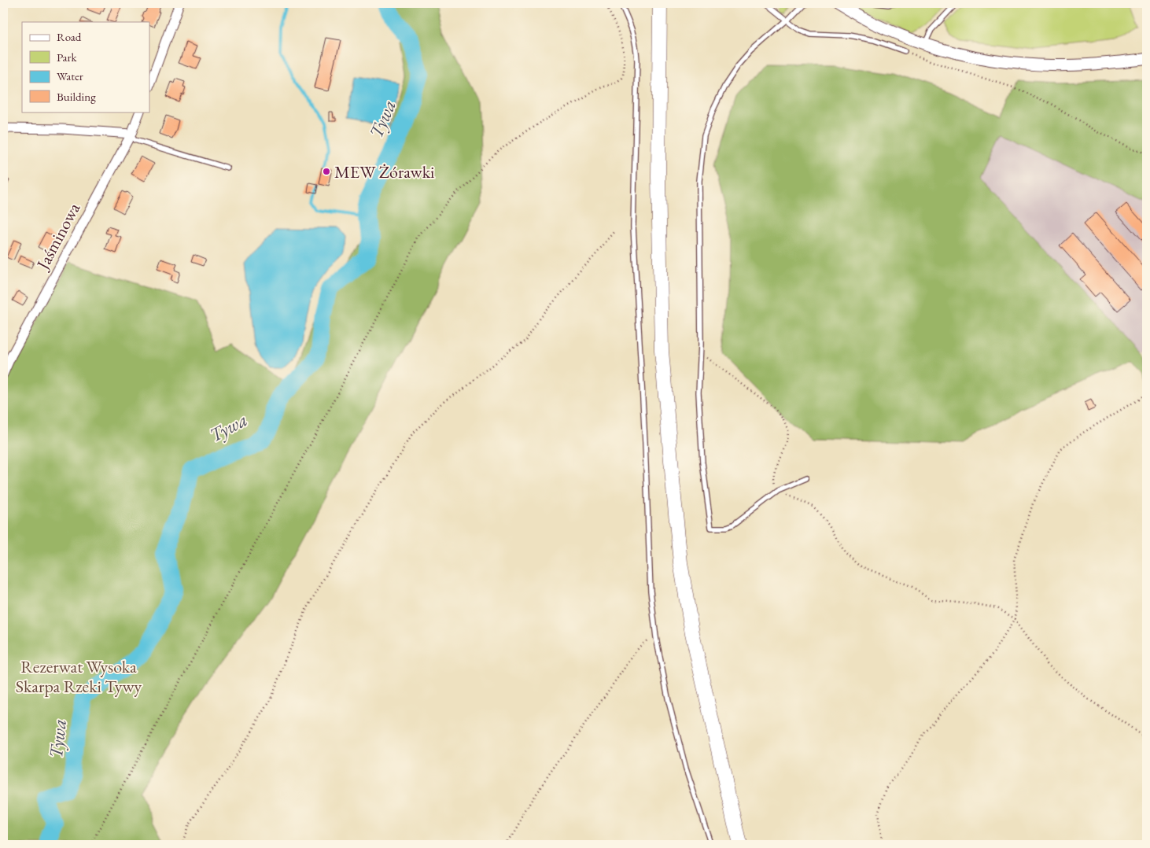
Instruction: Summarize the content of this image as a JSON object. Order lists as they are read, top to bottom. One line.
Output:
{"streets":{"street":["Jaśminowa"]},"water":["Tywa"],"parks":["Rezerwat Wysoka Skarpa Rzeki Tywy"],"places":["MEW Żórawki"],"legend":["Road","Park","Water","Building"]}
